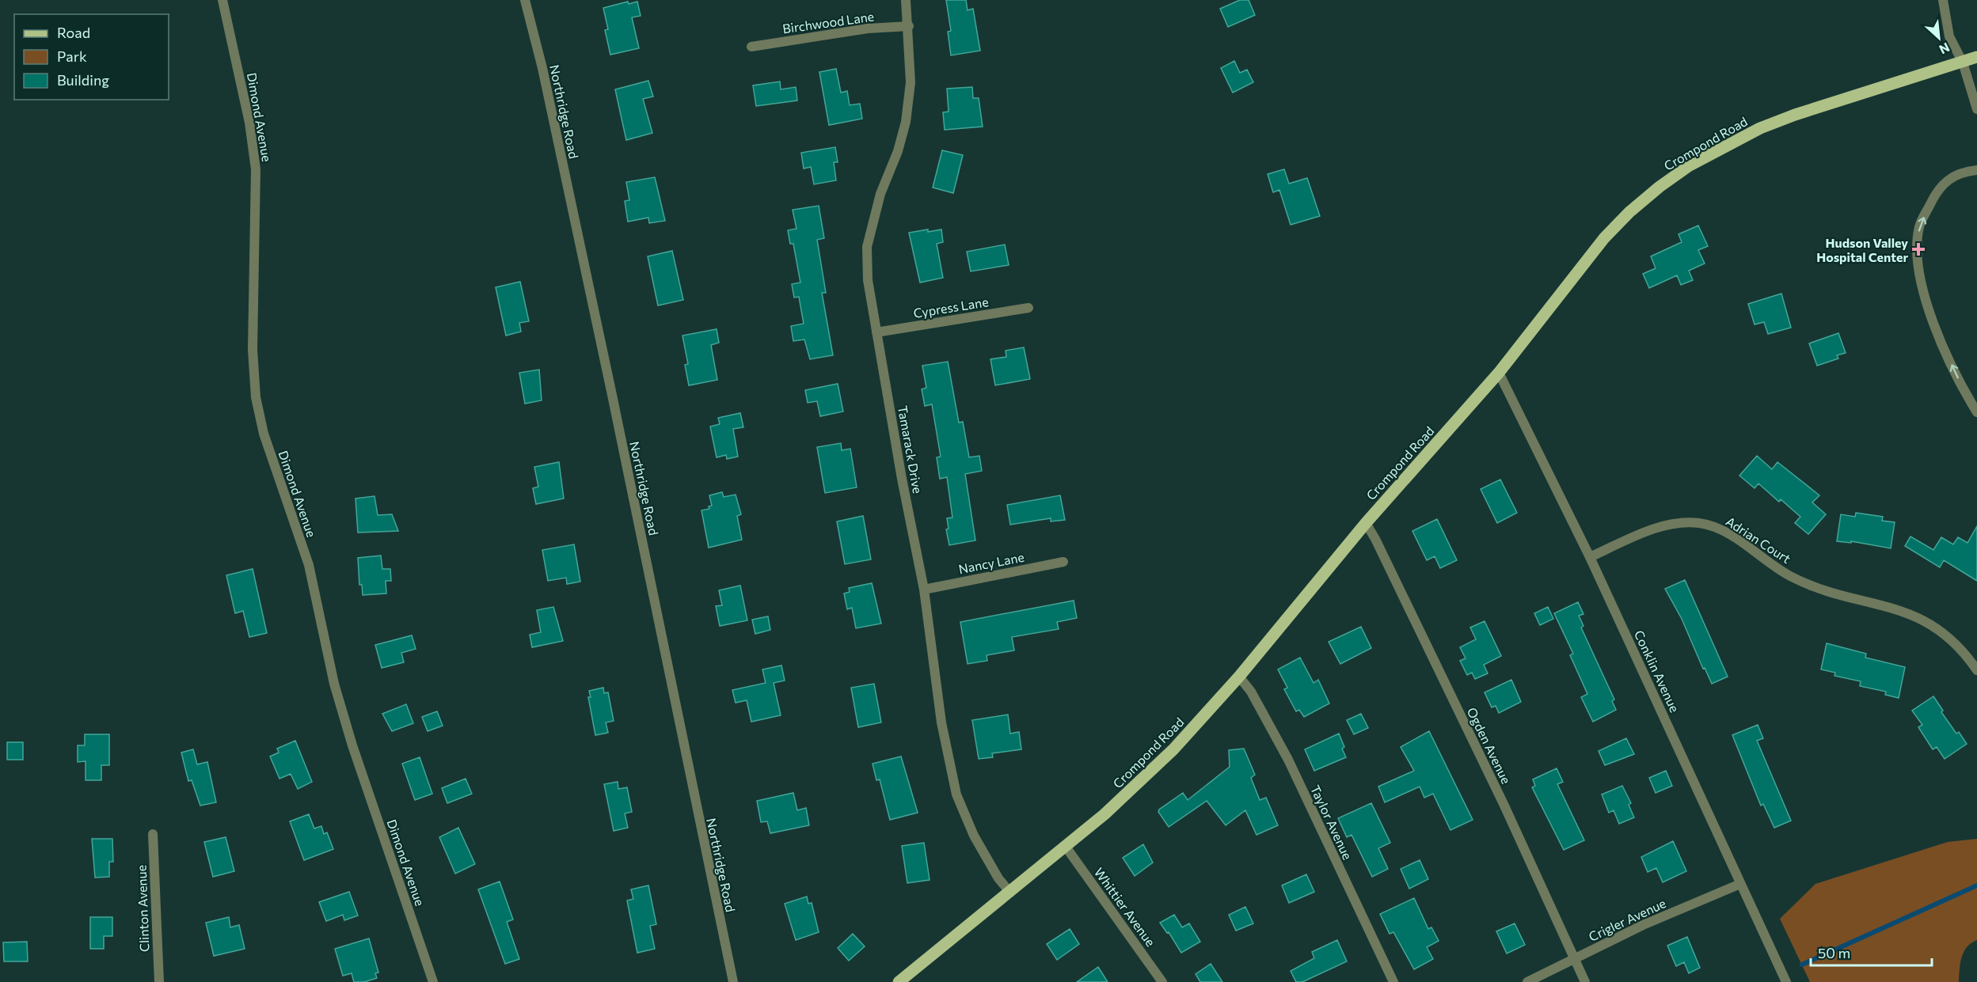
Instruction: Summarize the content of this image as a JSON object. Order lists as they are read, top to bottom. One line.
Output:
{"streets":{"main road":["Crompond Road"],"street":["Birchwood Lane","Northridge Road","Dimond Avenue","Cypress Lane","Tamarack Drive","Adrian Court","Nancy Lane","Conklin Avenue","Ogden Avenue","Taylor Avenue","Whittier Avenue","Clinton Avenue","Crigler Avenue"]},"crossings":[["Birchwood Lane","Tamarack Drive"],["Crompond Road","Tamarack Drive"],["Crompond Road","Conklin Avenue"],["Crompond Road","Ogden Avenue"],["Crompond Road","Taylor Avenue"],["Crompond Road","Whittier Avenue"],["Cypress Lane","Tamarack Drive"],["Tamarack Drive","Nancy Lane"],["Adrian Court","Conklin Avenue"],["Conklin Avenue","Crigler Avenue"],["Ogden Avenue","Crigler Avenue"]],"places":{"health":["Hudson Valley Hospital Center"]},"legend":["Road","Park","Building"],"scale_bar":"50 m","north":"bottom right"}
